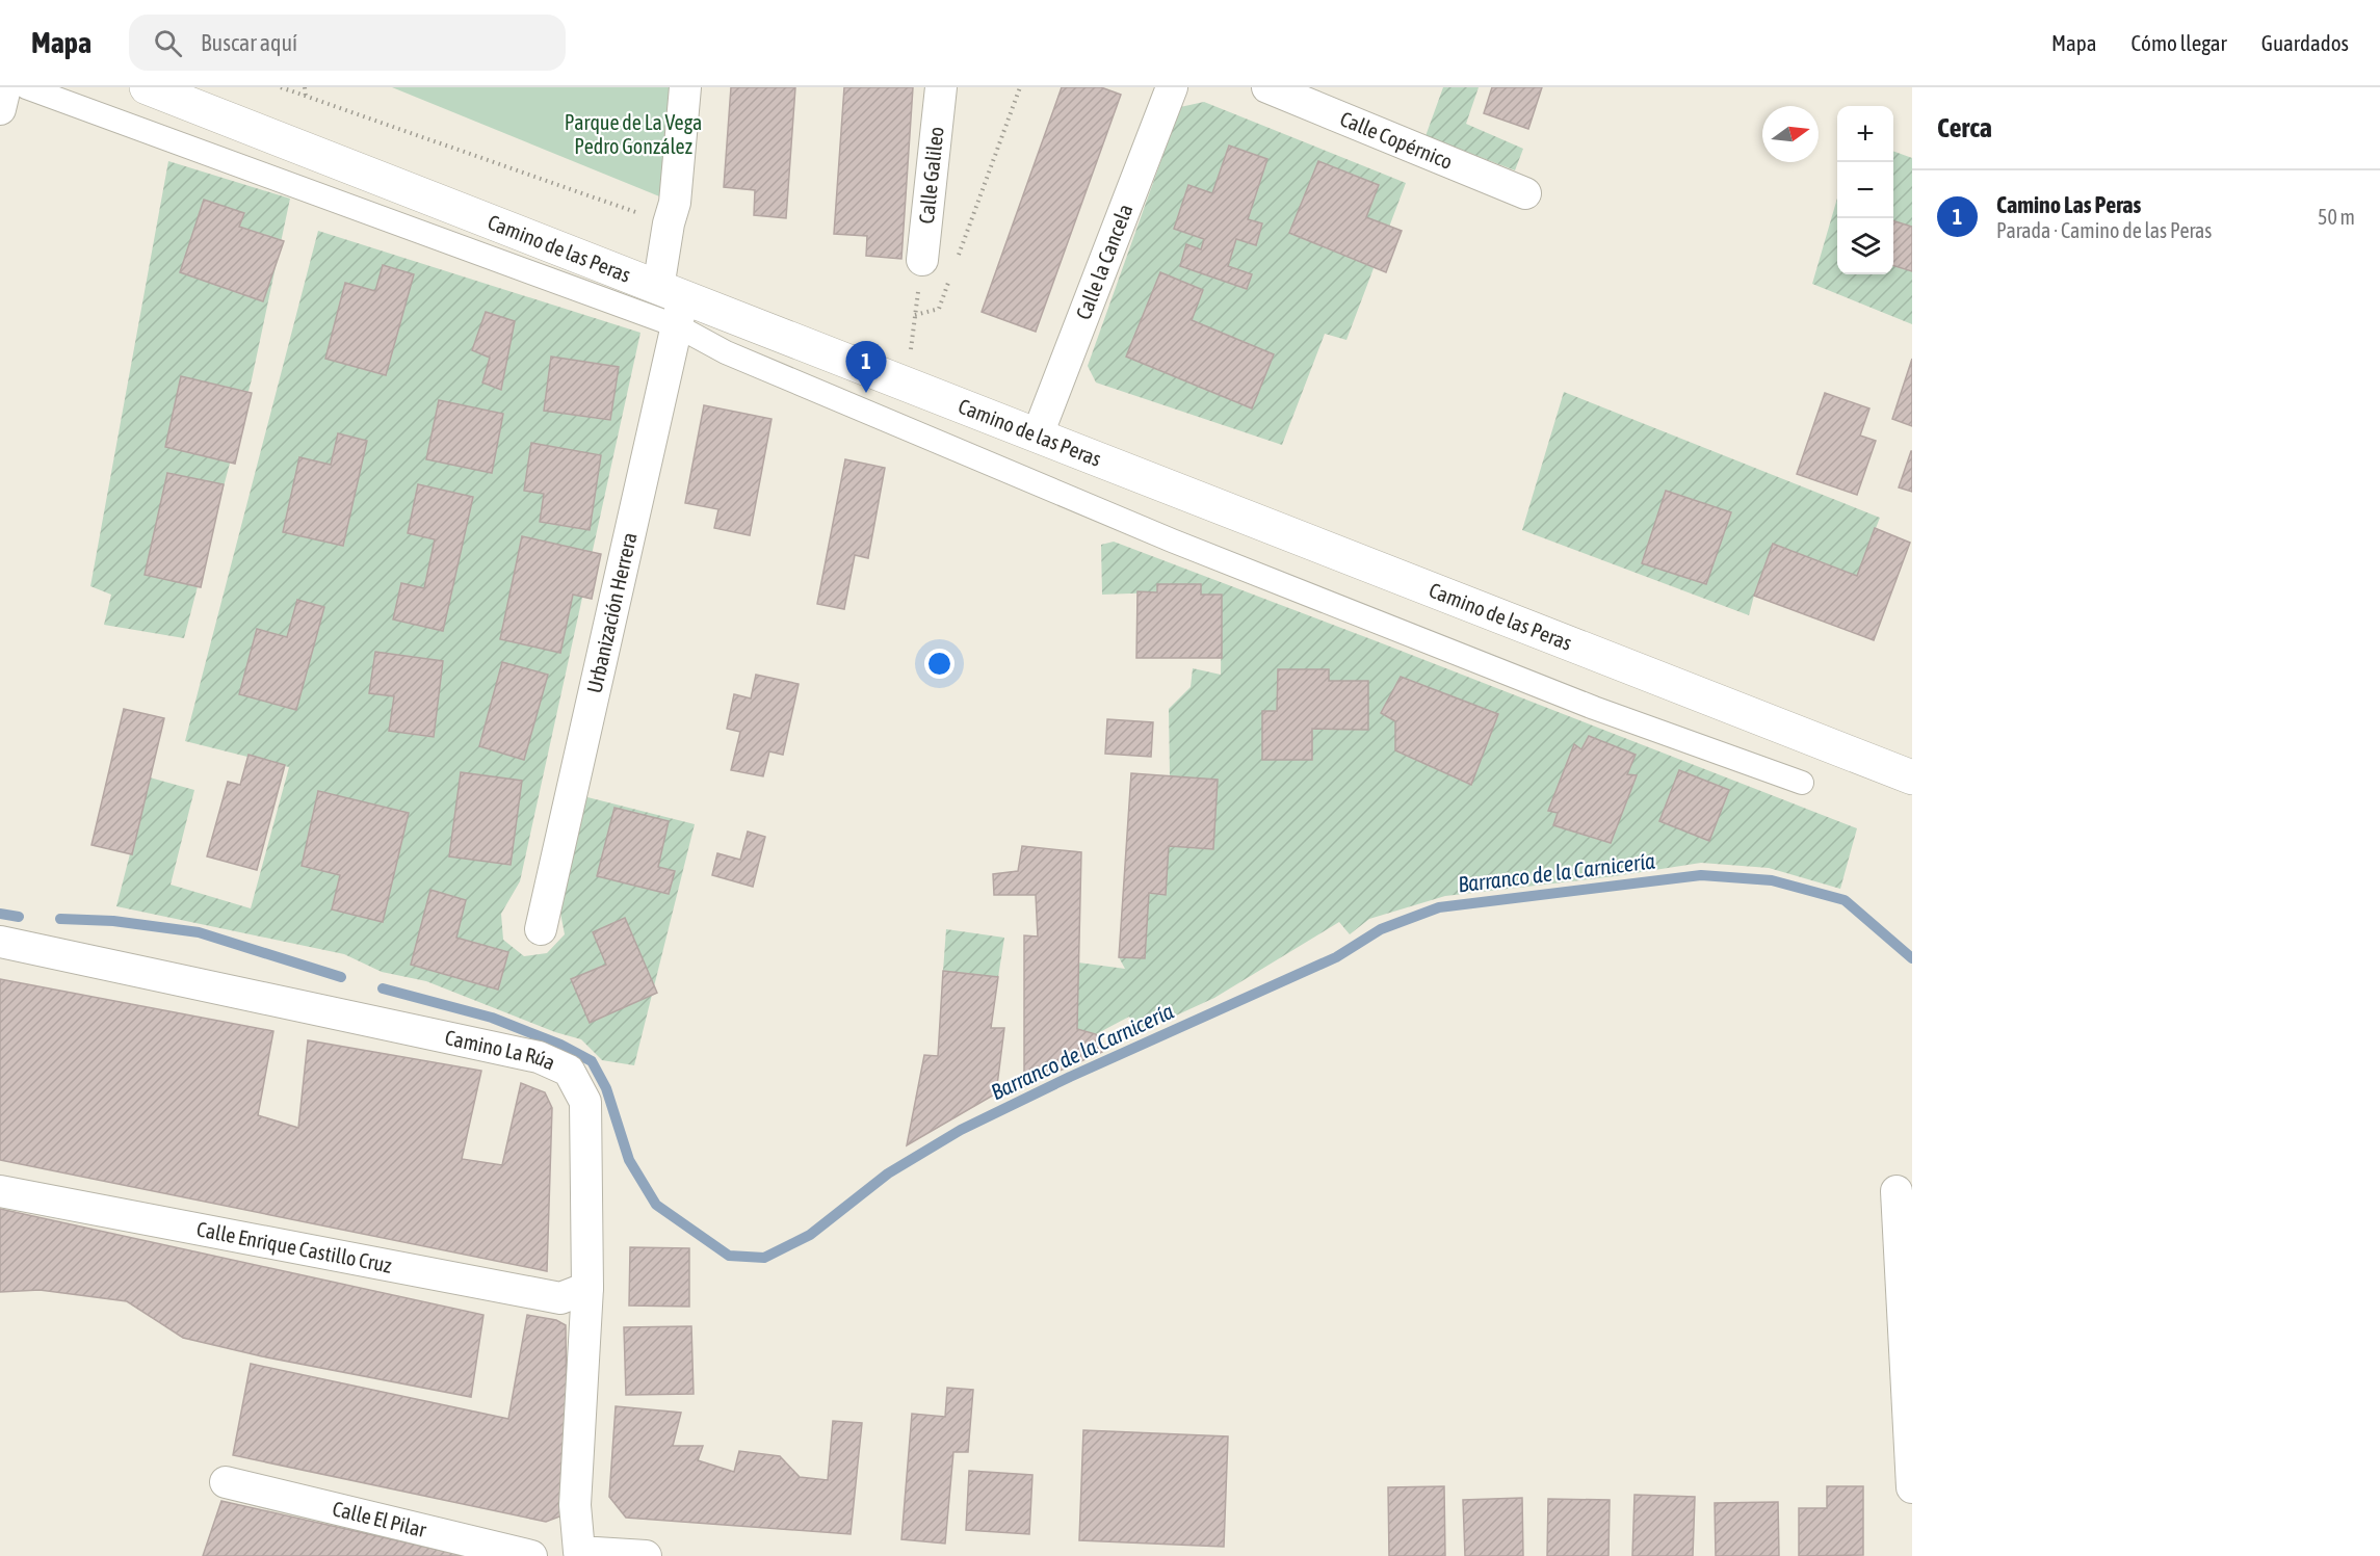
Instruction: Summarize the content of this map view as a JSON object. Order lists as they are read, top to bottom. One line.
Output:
{"streets":{"main road":["Camino de las Peras"],"street":["Calle Copérnico","Calle Galileo","Calle la Cancela","Urbanización Herrera","Camino La Rúa","Calle Enrique Castillo Cruz","Calle El Pilar"]},"crossings":[["Camino de las Peras","Calle la Cancela"],["Camino de las Peras","Urbanización Herrera"],["Camino La Rúa","Calle Enrique Castillo Cruz"]],"water":["Barranco de la Carnicería"],"parks":["Parque de La Vega Pedro González"],"north":"right","page":{"header":"Mapa","search":"Buscar aquí","nav":["Mapa","Cómo llegar","Guardados"],"heading":"Cerca","map_buttons":["+","−"],"list":[{"mark":"1","name":"Camino Las Peras","note":"Parada · Camino de las Peras","value":"50 m"}],"pins":"1"}}
